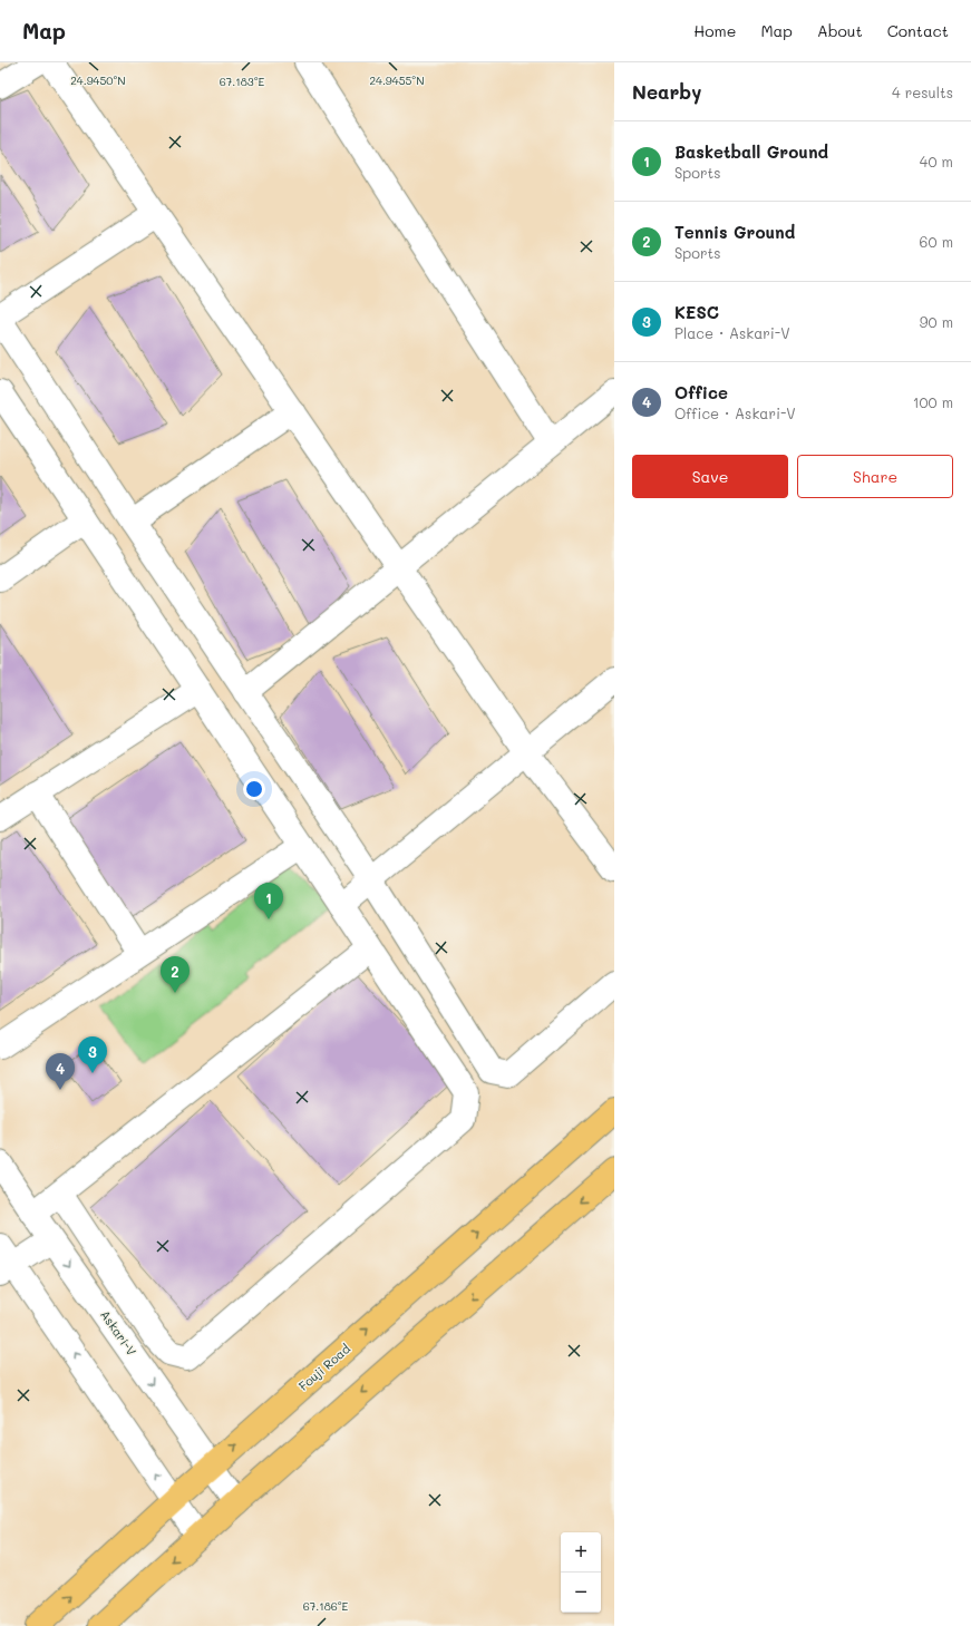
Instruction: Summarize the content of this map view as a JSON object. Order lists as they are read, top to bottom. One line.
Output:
{"streets":{"main road":["Fouji Road"],"street":["Askari-V"]},"crossings":[["Askari-V","Fouji Road"]],"page":{"header":"Map","nav":["Home","Map","About","Contact"],"heading":["Nearby","4 results"],"list":[{"mark":"1","name":"Basketball Ground","note":"Sports","value":"40 m"},{"mark":"2","name":"Tennis Ground","note":"Sports","value":"60 m"},{"mark":"3","name":"KESC","note":"Place · Askari-V","value":"90 m"},{"mark":"4","name":"Office","note":"Office · Askari-V","value":"100 m"}],"buttons":["Save","Share"],"pins":["1","2","3","4"],"map_buttons":["+","−"]},"coordinates":["24.9450°N","24.9455°N","67.183°E","67.186°E"]}
